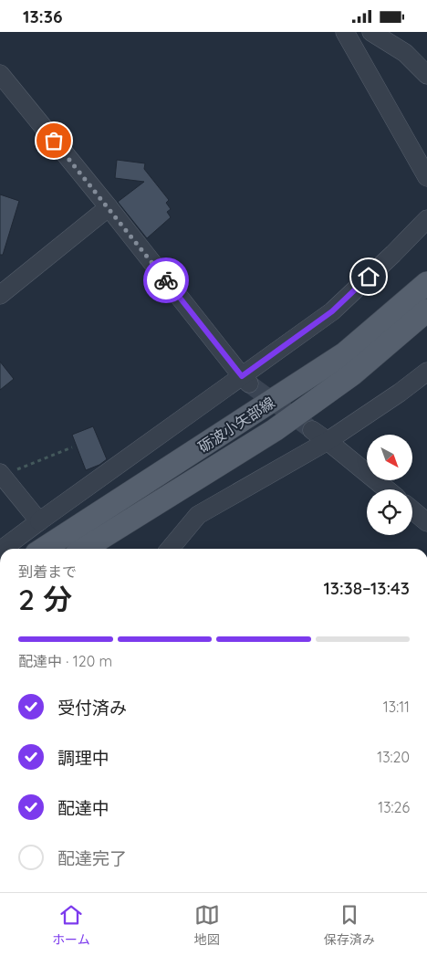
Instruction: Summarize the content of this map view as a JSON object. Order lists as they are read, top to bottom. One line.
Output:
{"streets":{"main road":["砺波小矢部線"]},"north":"bottom right","page":{"status":"13:36","heading":["2 分","到着まで","13:38–13:43"],"bar":"配達中 · 120 m","list":[["受付済み","13:11"],["調理中","13:20"],["配達中","13:26"],"配達完了"],"tabs":["ホーム","地図","保存済み"]}}
